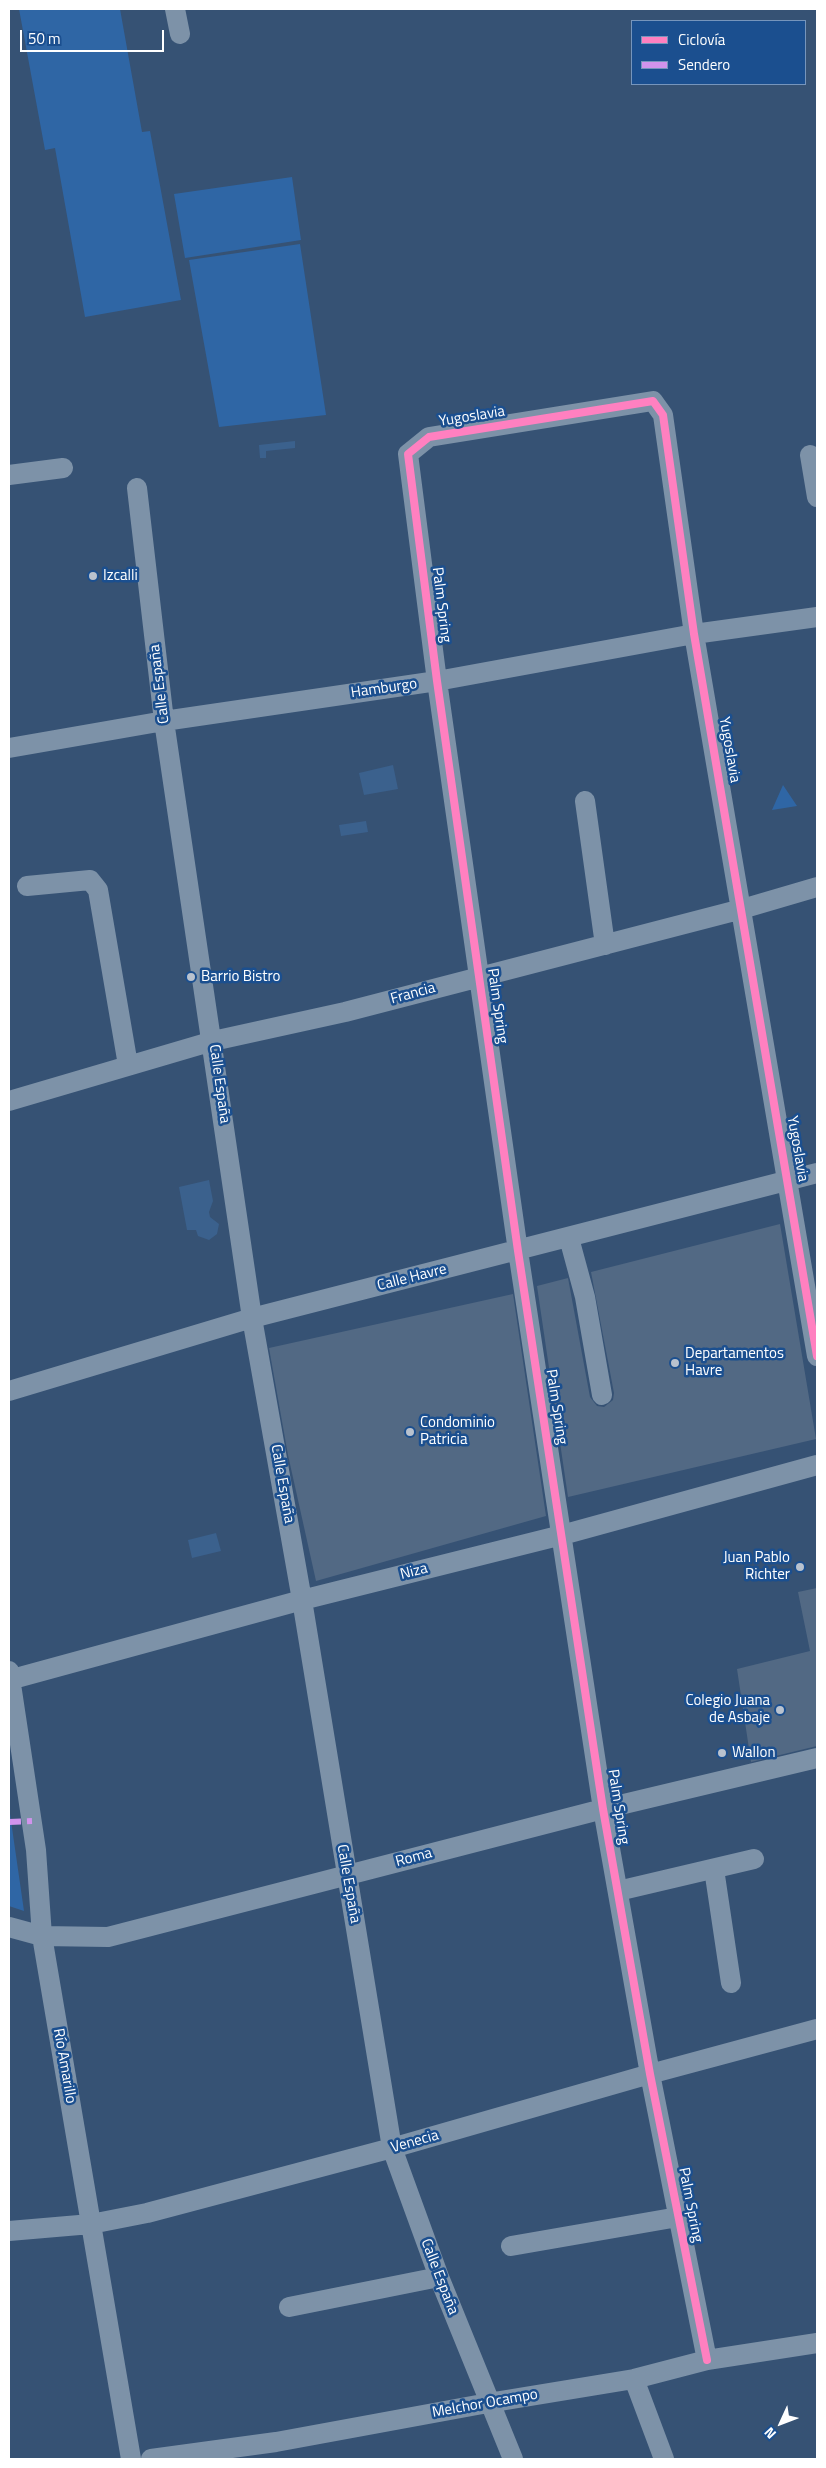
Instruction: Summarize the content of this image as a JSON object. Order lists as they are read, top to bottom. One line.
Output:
{"streets":{"street":["Yugoslavia","Palm Spring","Calle España","Hamburgo","Francia","Calle Havre","Niza","Roma","Río Amarillo","Venecia","Melchor Ocampo"]},"crossings":[["Yugoslavia","Palm Spring"],["Yugoslavia","Hamburgo"],["Yugoslavia","Francia"],["Yugoslavia","Calle Havre"],["Palm Spring","Hamburgo"],["Palm Spring","Francia"],["Palm Spring","Calle Havre"],["Palm Spring","Niza"],["Palm Spring","Roma"],["Palm Spring","Venecia"],["Palm Spring","Melchor Ocampo"],["Calle España","Hamburgo"],["Calle España","Francia"],["Calle España","Calle Havre"],["Calle España","Niza"],["Calle España","Roma"],["Calle España","Venecia"],["Calle España","Melchor Ocampo"],["Niza","Río Amarillo"],["Roma","Río Amarillo"],["Río Amarillo","Venecia"]],"places":["Izcalli","Barrio Bistro","Departamentos Havre","Condominio Patricia","Juan Pablo Richter","Colegio Juana de Asbaje","Wallon"],"legend":["Ciclovía","Sendero"],"scale_bar":"50 m","north":"bottom left"}
